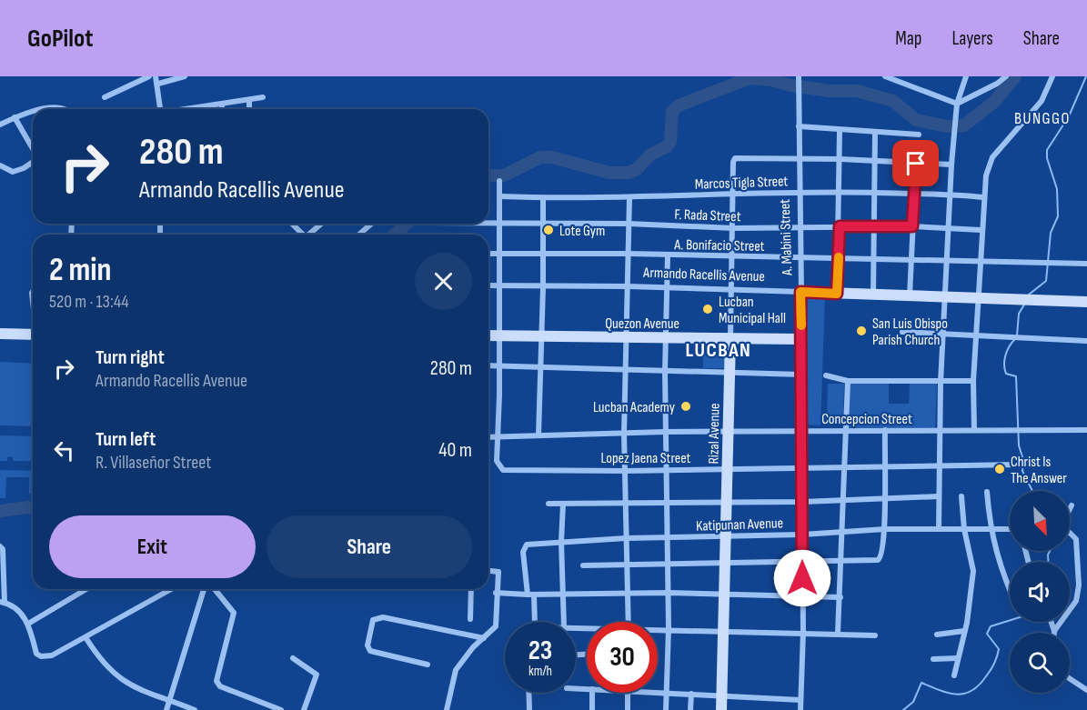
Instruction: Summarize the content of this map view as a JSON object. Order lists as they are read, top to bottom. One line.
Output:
{"streets":{"main road":["A. Mabini Street","Armando Racellis Avenue","Quezon Avenue","Rizal Avenue"],"street":["Marcos Tigla Street","F. Rada Street","A. Bonifacio Street","Concepcion Street","Lopez Jaena Street","Katipunan Avenue"]},"crossings":[["Marcos Tigla Street","A. Mabini Street"],["Marcos Tigla Street","Rizal Avenue"],["F. Rada Street","A. Mabini Street"],["F. Rada Street","Rizal Avenue"],["A. Mabini Street","A. Bonifacio Street"],["A. Mabini Street","Armando Racellis Avenue"],["A. Mabini Street","Quezon Avenue"],["A. Mabini Street","Concepcion Street"],["A. Mabini Street","Rizal Avenue"],["A. Mabini Street","Lopez Jaena Street"],["A. Mabini Street","Katipunan Avenue"],["A. Bonifacio Street","Rizal Avenue"],["Armando Racellis Avenue","Rizal Avenue"],["Quezon Avenue","Rizal Avenue"],["Concepcion Street","Rizal Avenue"],["Concepcion Street","Lopez Jaena Street"],["Rizal Avenue","Lopez Jaena Street"],["Rizal Avenue","Katipunan Avenue"]],"districts":["BUNGGO","LUCBAN"],"places":["Lote Gym","Lucban Municipal Hall","San Luis Obispo Parish Church","Lucban Academy","Christ Is The Answer"],"north":"bottom right","page":{"header":"GoPilot","nav":["Map","Layers","Share"],"turn":["280 m","Armando Racellis Avenue"],"heading":["2 min","520 m · 13:44"],"list":[{"name":"Turn right","note":"Armando Racellis Avenue","value":"280 m"},{"name":"Turn left","note":"R. Villaseñor Street","value":"40 m"}],"buttons":["Exit","Share"],"speed":"23 km/h","limit":"30"}}
